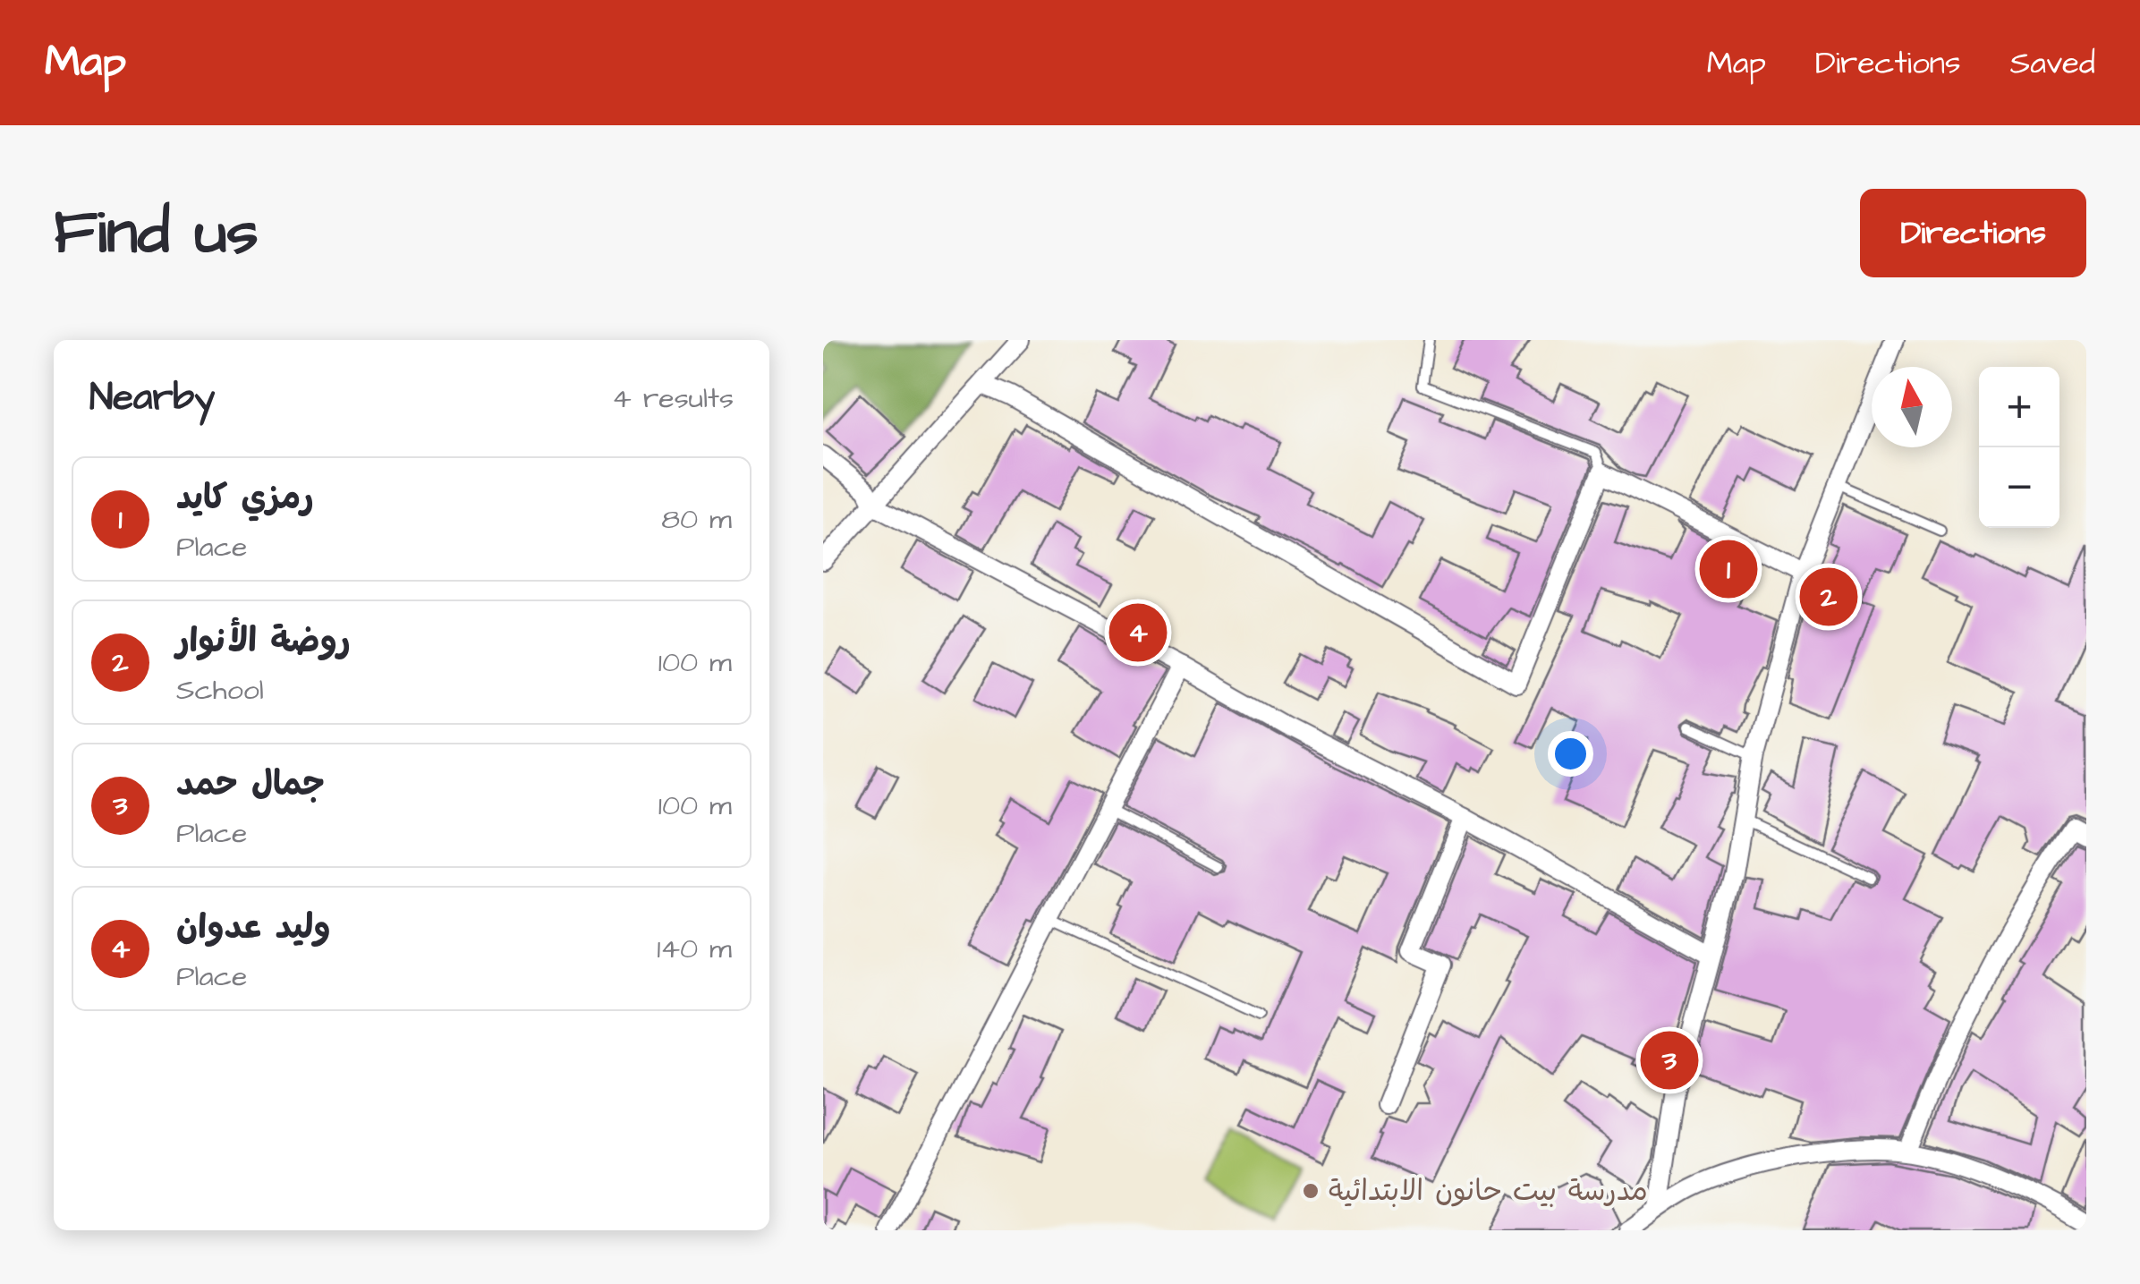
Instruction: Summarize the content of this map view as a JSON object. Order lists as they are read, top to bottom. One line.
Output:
{"places":["مدرسة بيت حانون الابتدائية"],"north":"top","page":{"header":"Map","nav":["Map","Directions","Saved"],"buttons":"Directions","title":"Find us","heading":["Nearby","4 results"],"map_buttons":["+","−"],"list":[{"mark":"1","name":"رمزي كايد","note":"Place","value":"80 m"},{"mark":"2","name":"روضة الأنوار","note":"School","value":"100 m"},{"mark":"3","name":"جمال حمد","note":"Place","value":"100 m"},{"mark":"4","name":"وليد عدوان","note":"Place","value":"140 m"}],"pins":["1","2","4","3"]}}
